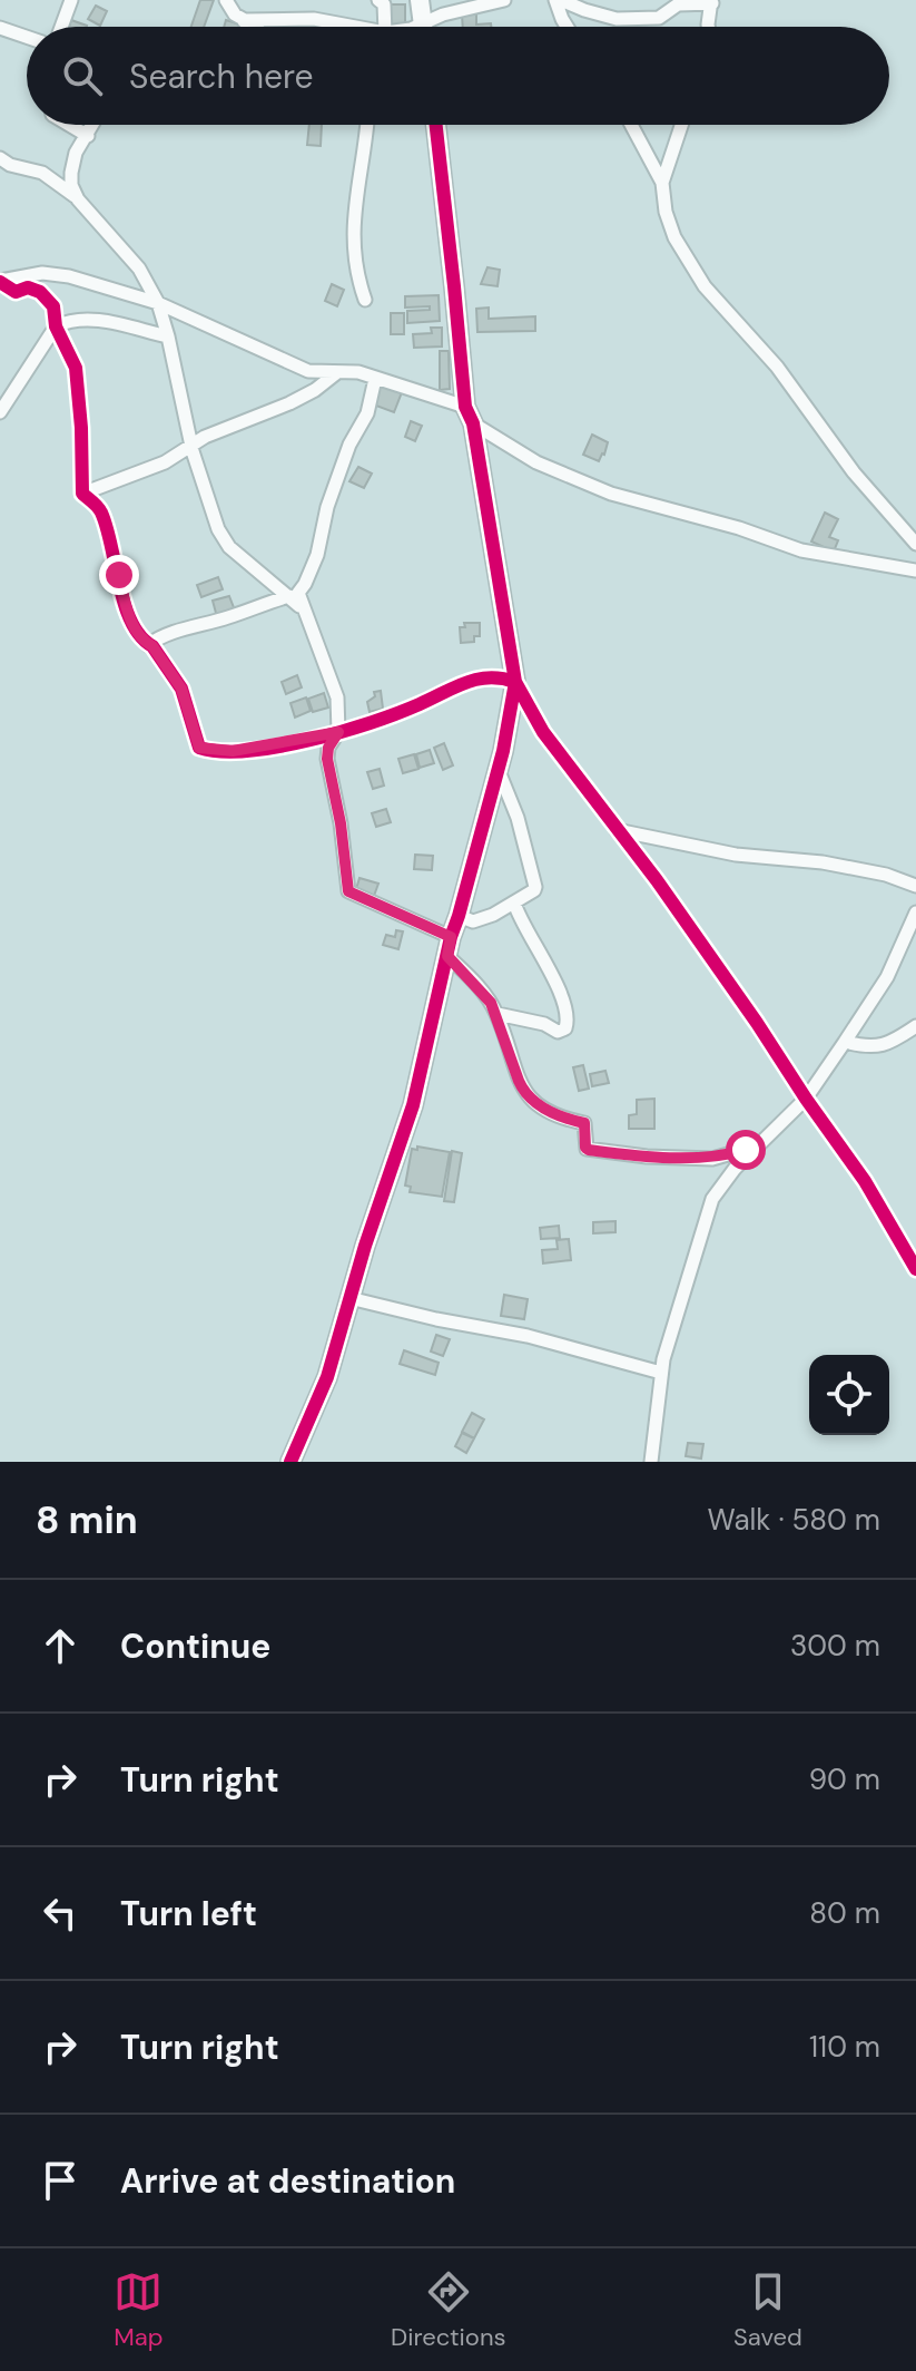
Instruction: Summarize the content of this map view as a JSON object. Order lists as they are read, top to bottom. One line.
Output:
{"page":{"search":"Search here","heading":["8 min","Walk · 580 m"],"list":[["Continue","300 m"],["Turn right","90 m"],["Turn left","80 m"],["Turn right","110 m"],"Arrive at destination"],"nav":["Map","Directions","Saved"]}}
